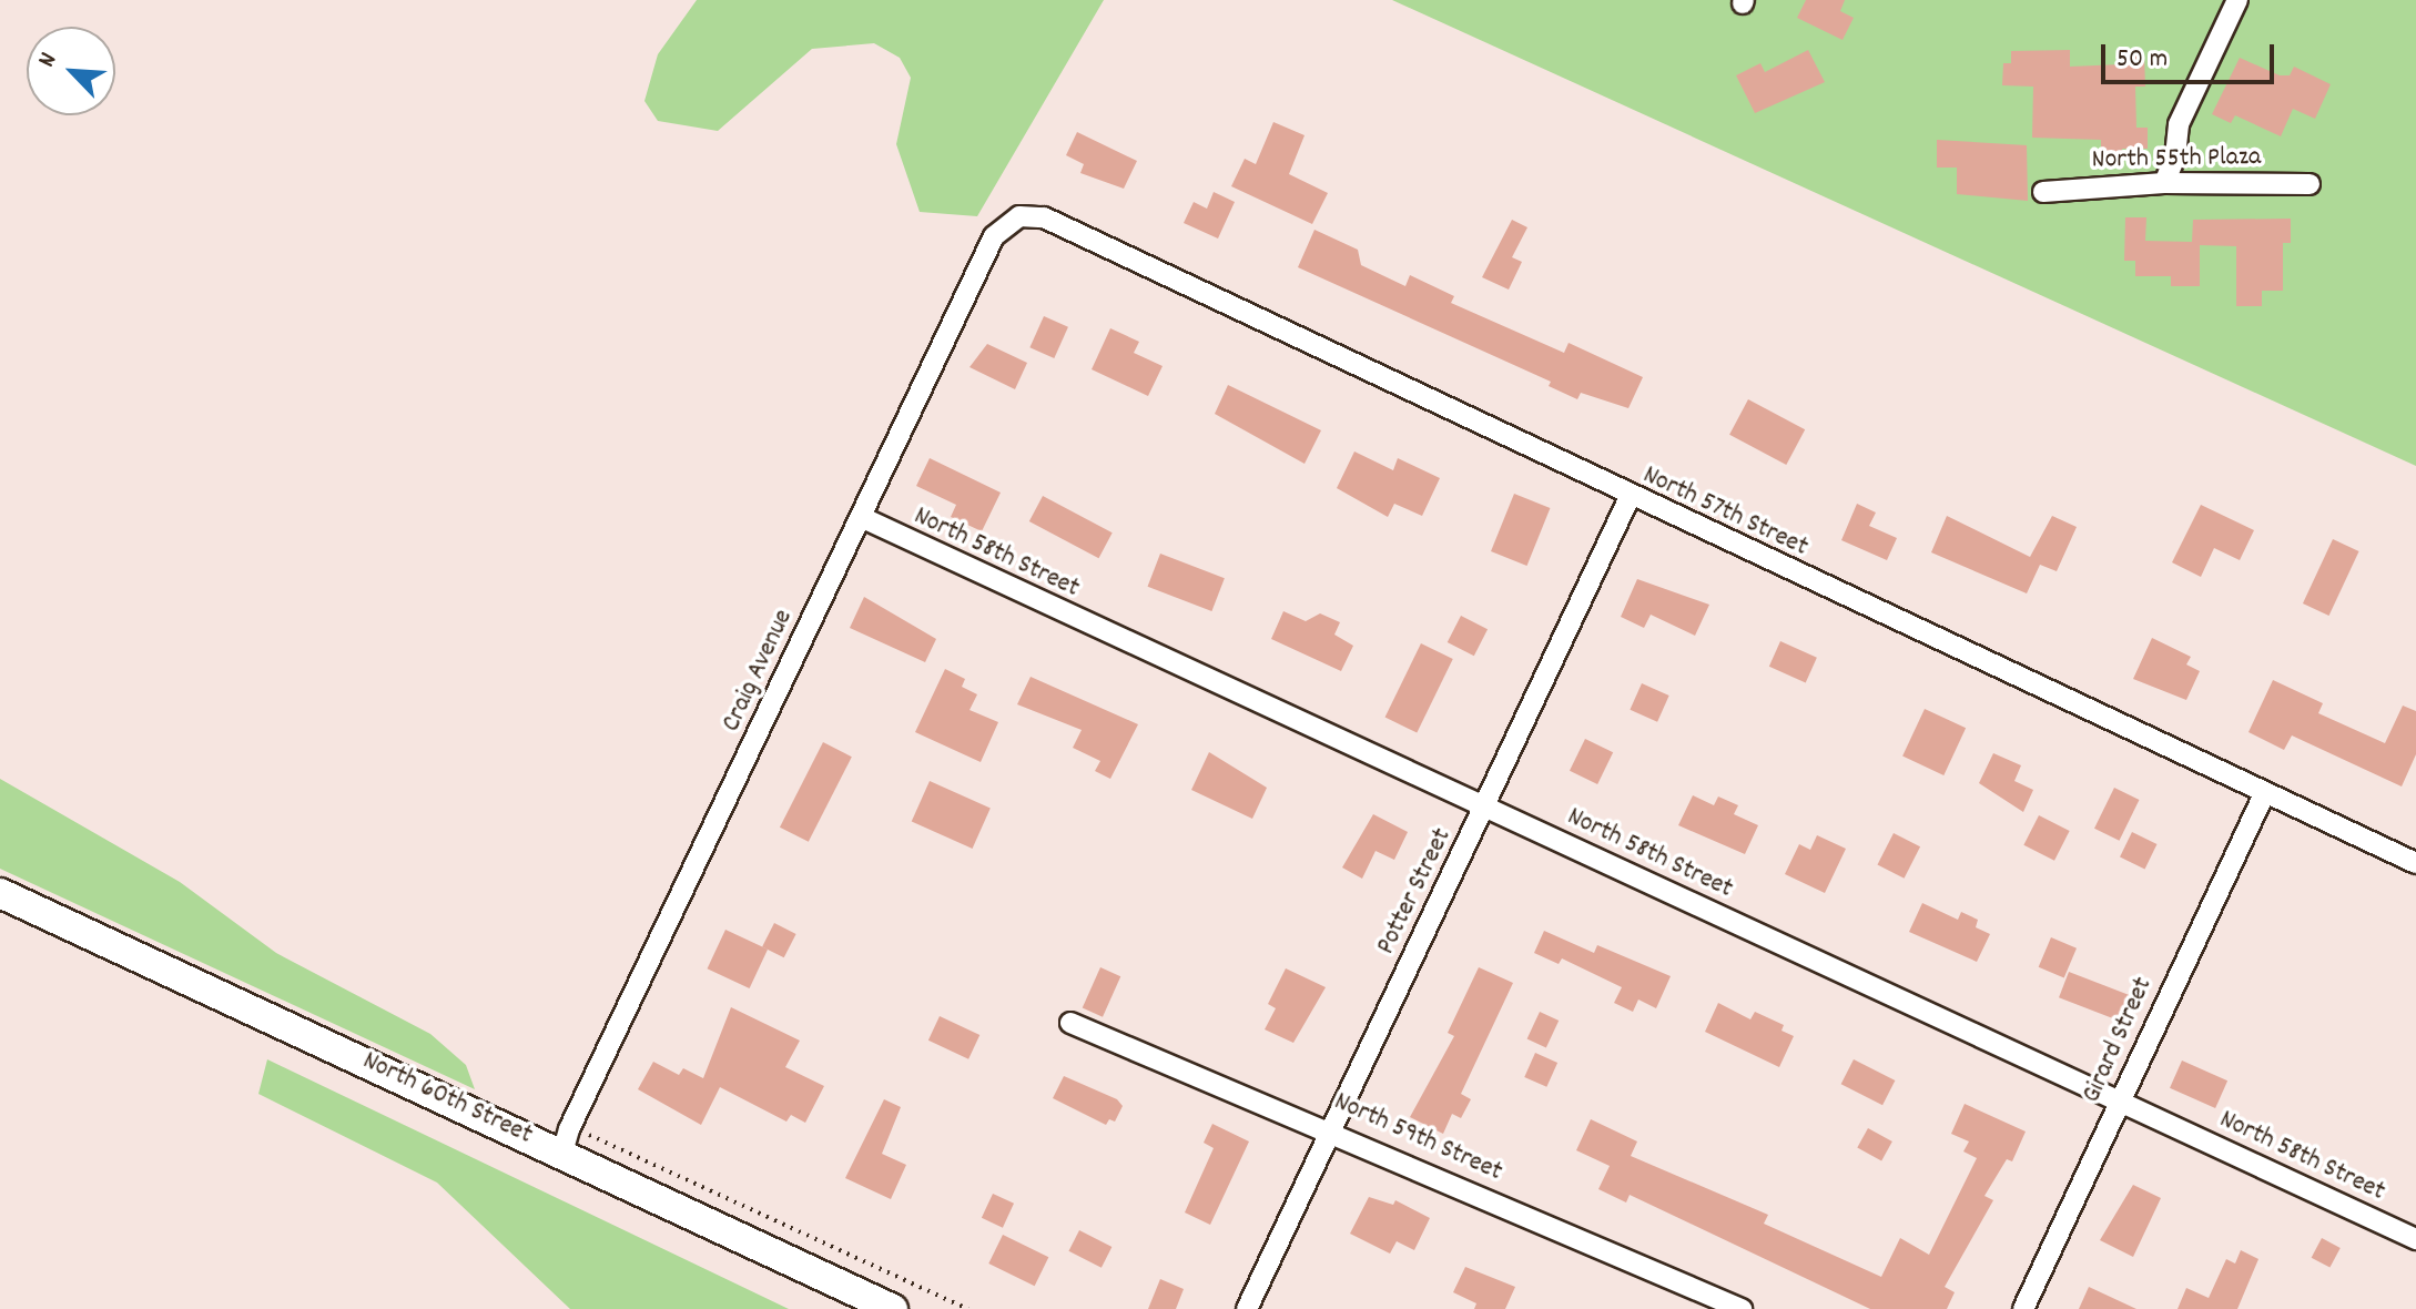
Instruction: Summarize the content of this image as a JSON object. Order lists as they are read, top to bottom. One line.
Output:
{"streets":{"main road":["North 60th Street"],"street":["North 55th Plaza","North 57th Street","North 58th Street","Craig Avenue","Potter Street","Girard Street","North 59th Street"]},"crossings":[["North 57th Street","Craig Avenue"],["North 57th Street","Potter Street"],["North 57th Street","Girard Street"],["North 58th Street","Craig Avenue"],["North 58th Street","Potter Street"],["North 58th Street","Girard Street"],["Craig Avenue","North 60th Street"],["Potter Street","North 59th Street"]],"scale_bar":"50 m","north":"top left"}
